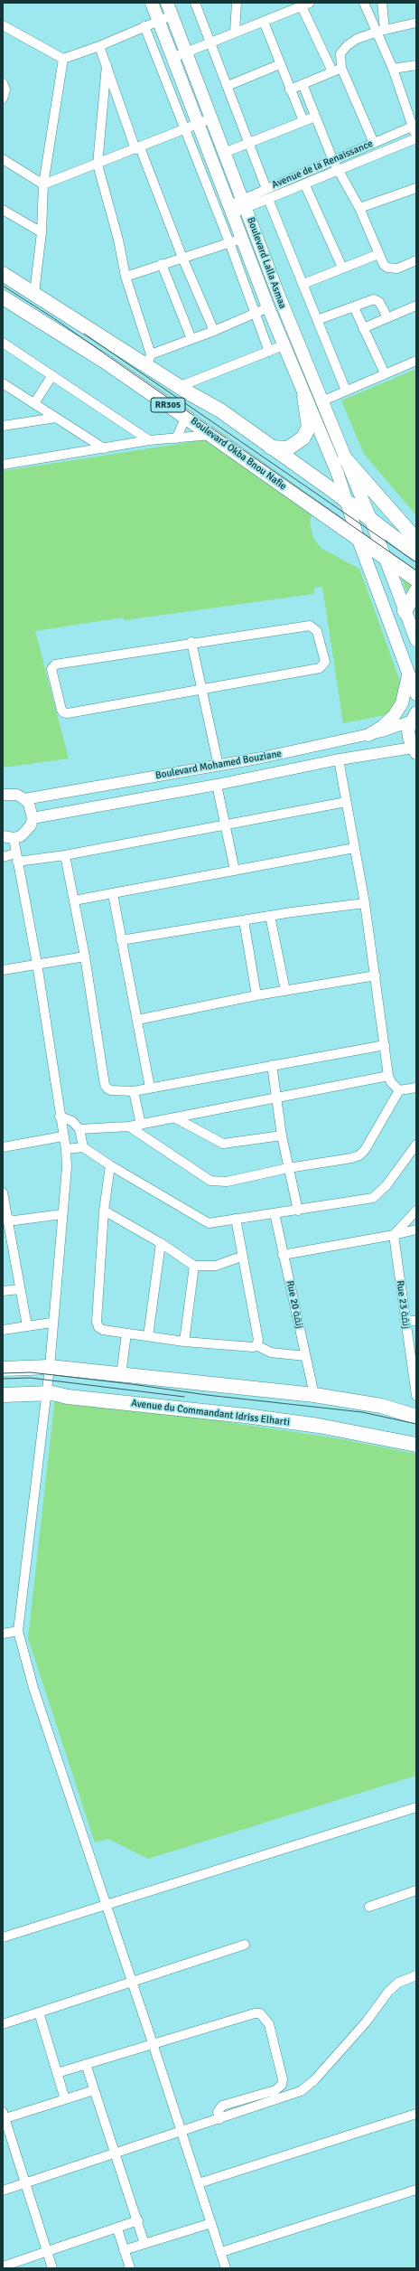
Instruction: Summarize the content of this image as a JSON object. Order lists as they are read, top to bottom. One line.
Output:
{"streets":{"main road":["Boulevard Lalla Asmaa","RR305","Boulevard Okba Bnou Nafie","Avenue du Commandant Idriss Elharti"],"street":["Avenue de la Renaissance","Boulevard Mohamed Bouziane","Rue 20 زنقة","Rue 23 زنقة"]},"crossings":[["Avenue de la Renaissance","Boulevard Lalla Asmaa"],["Boulevard Lalla Asmaa","RR305"],["Boulevard Lalla Asmaa","Boulevard Okba Bnou Nafie"]]}
